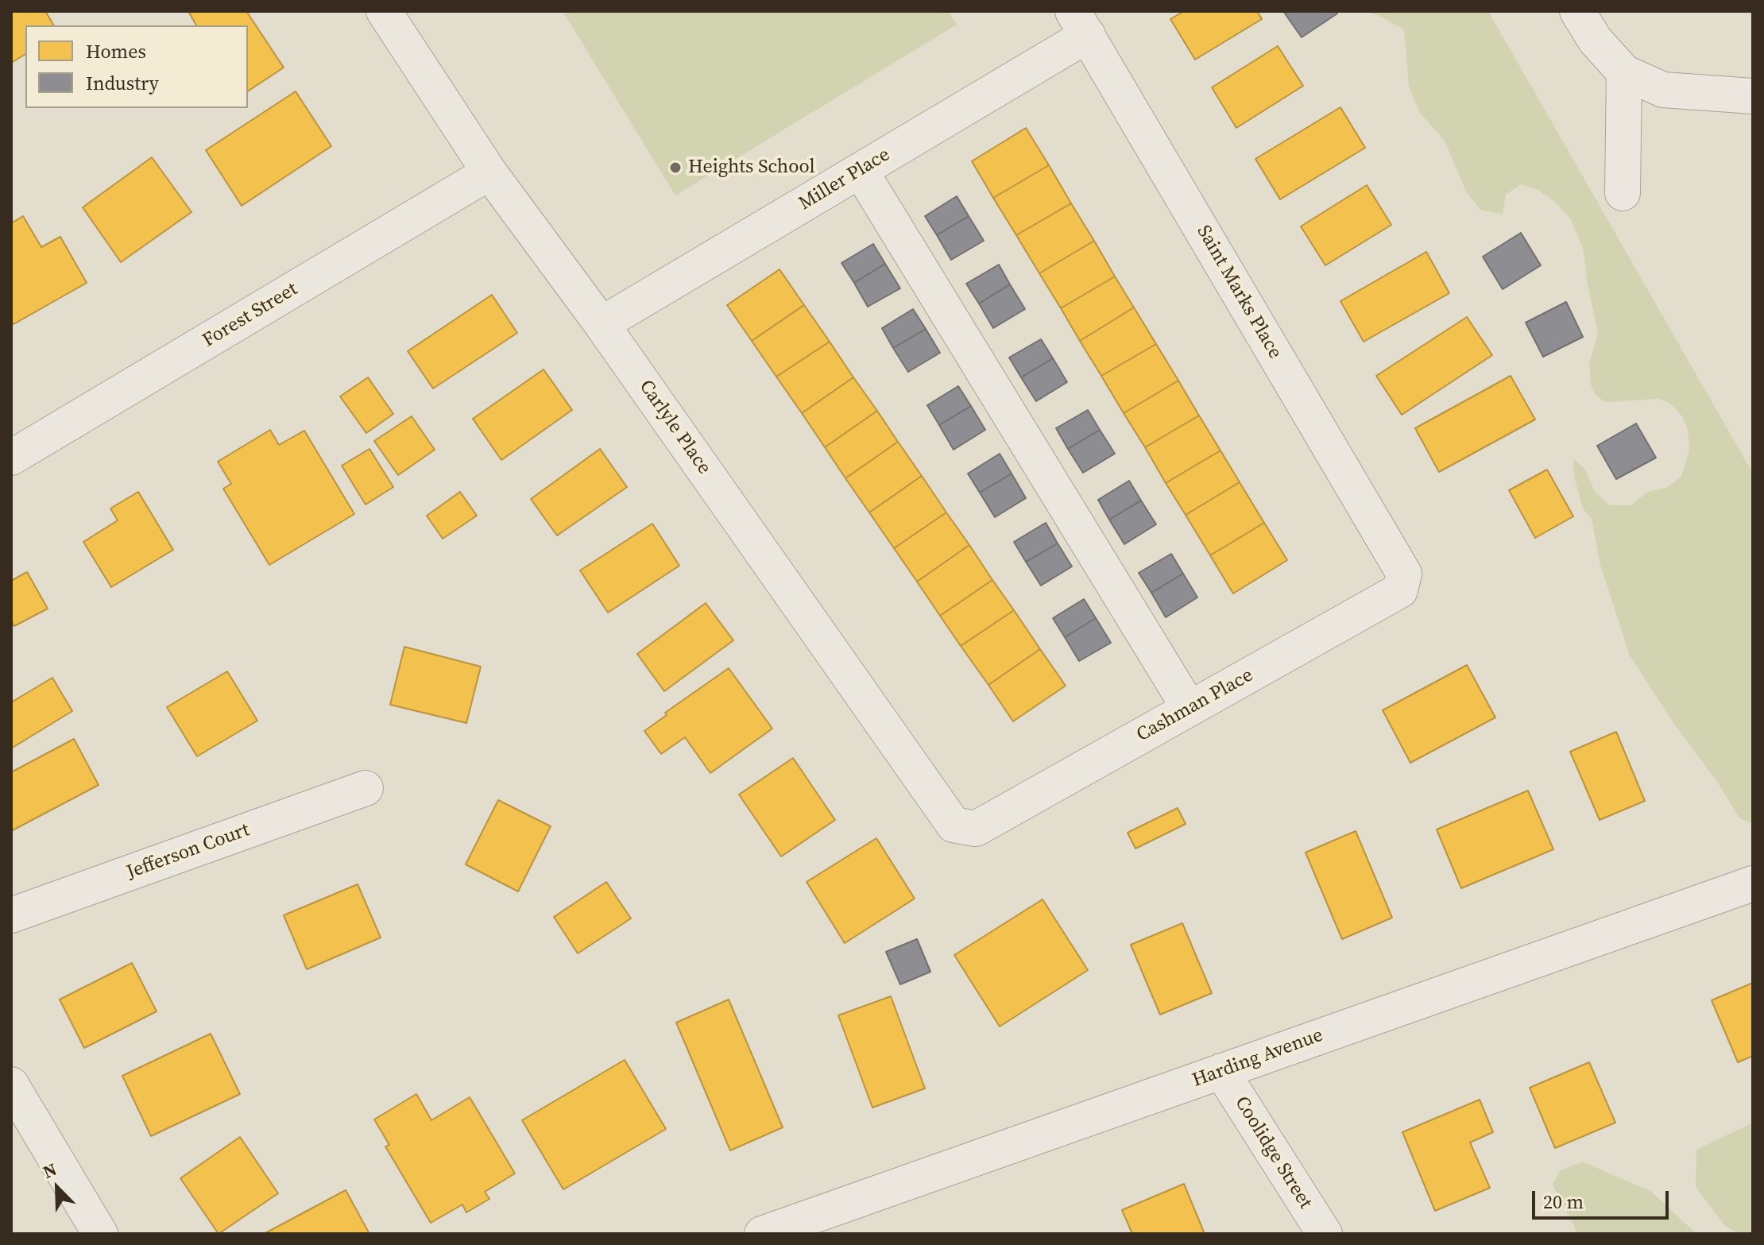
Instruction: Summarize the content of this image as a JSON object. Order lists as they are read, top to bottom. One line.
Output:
{"streets":{"street":["Miller Place","Saint Marks Place","Forest Street","Carlyle Place","Cashman Place","Jefferson Court","Harding Avenue","Coolidge Street"]},"crossings":[["Miller Place","Saint Marks Place"],["Miller Place","Carlyle Place"],["Saint Marks Place","Cashman Place"],["Forest Street","Carlyle Place"],["Carlyle Place","Cashman Place"],["Harding Avenue","Coolidge Street"]],"places":["Heights School"],"legend":["Homes","Industry"],"scale_bar":"20 m","north":"top left"}
